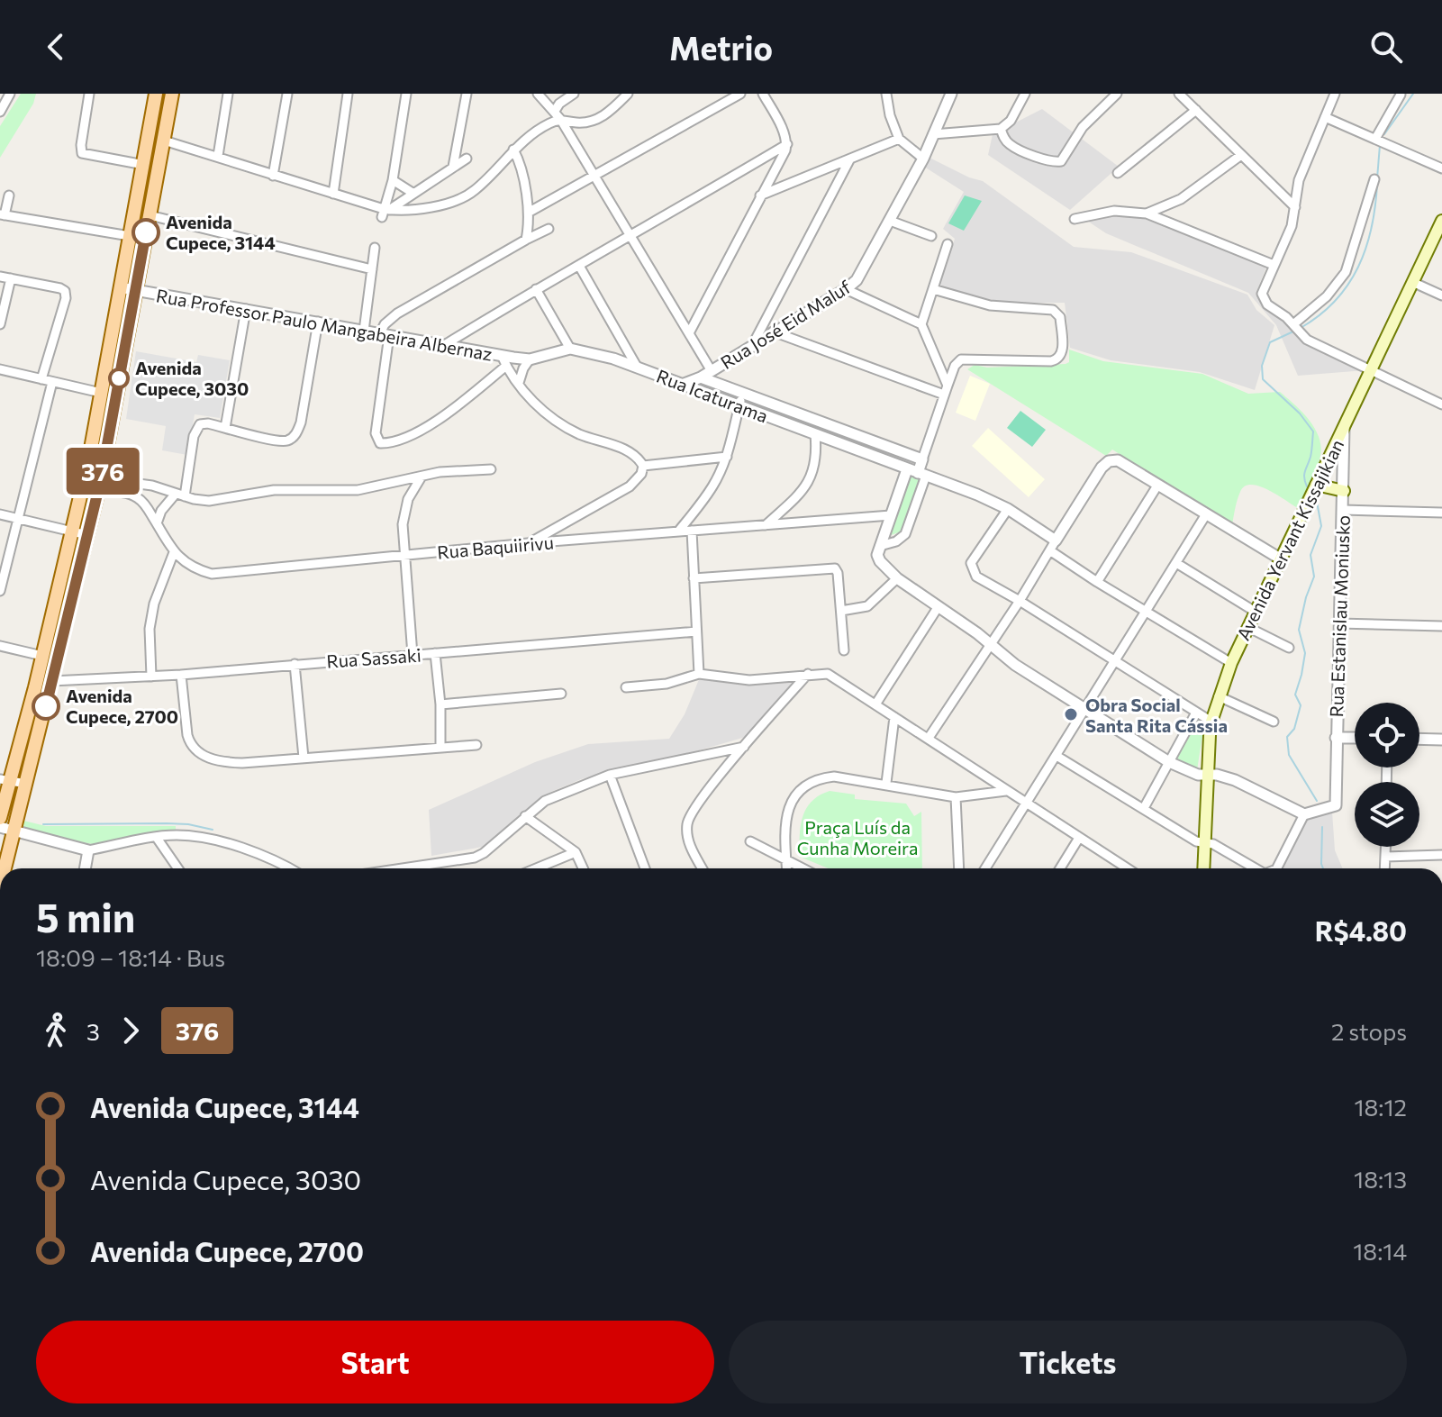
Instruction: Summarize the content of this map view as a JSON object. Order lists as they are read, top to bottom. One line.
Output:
{"streets":{"main road":["Avenida Yervant Kissajikian"],"street":["Rua Professor Paulo Mangabeira Albernaz","Rua José Eid Maluf","Rua Icaturama","Rua Baquiirivu","Rua Estanislau Moniusko","Rua Sassaki"]},"crossings":[["Rua Professor Paulo Mangabeira Albernaz","Rua Icaturama"],["Rua José Eid Maluf","Rua Icaturama"],["Avenida Yervant Kissajikian","Rua Estanislau Moniusko"]],"parks":["Praça Luís da Cunha Moreira"],"places":["Avenida Cupece, 3144","Avenida Cupece, 3030","Avenida Cupece, 2700","Obra Social Santa Rita Cássia"],"lines":["bus line 376"],"page":{"header":"Metrio","on_map":"376","heading":["5 min","18:09 – 18:14 · Bus","R$4.80"],"legs":["3","376","2 stops"],"list":[{"name":"Avenida Cupece, 3144","value":"18:12"},{"name":"Avenida Cupece, 3030","value":"18:13"},{"name":"Avenida Cupece, 2700","value":"18:14"}],"buttons":["Start","Tickets"]}}
